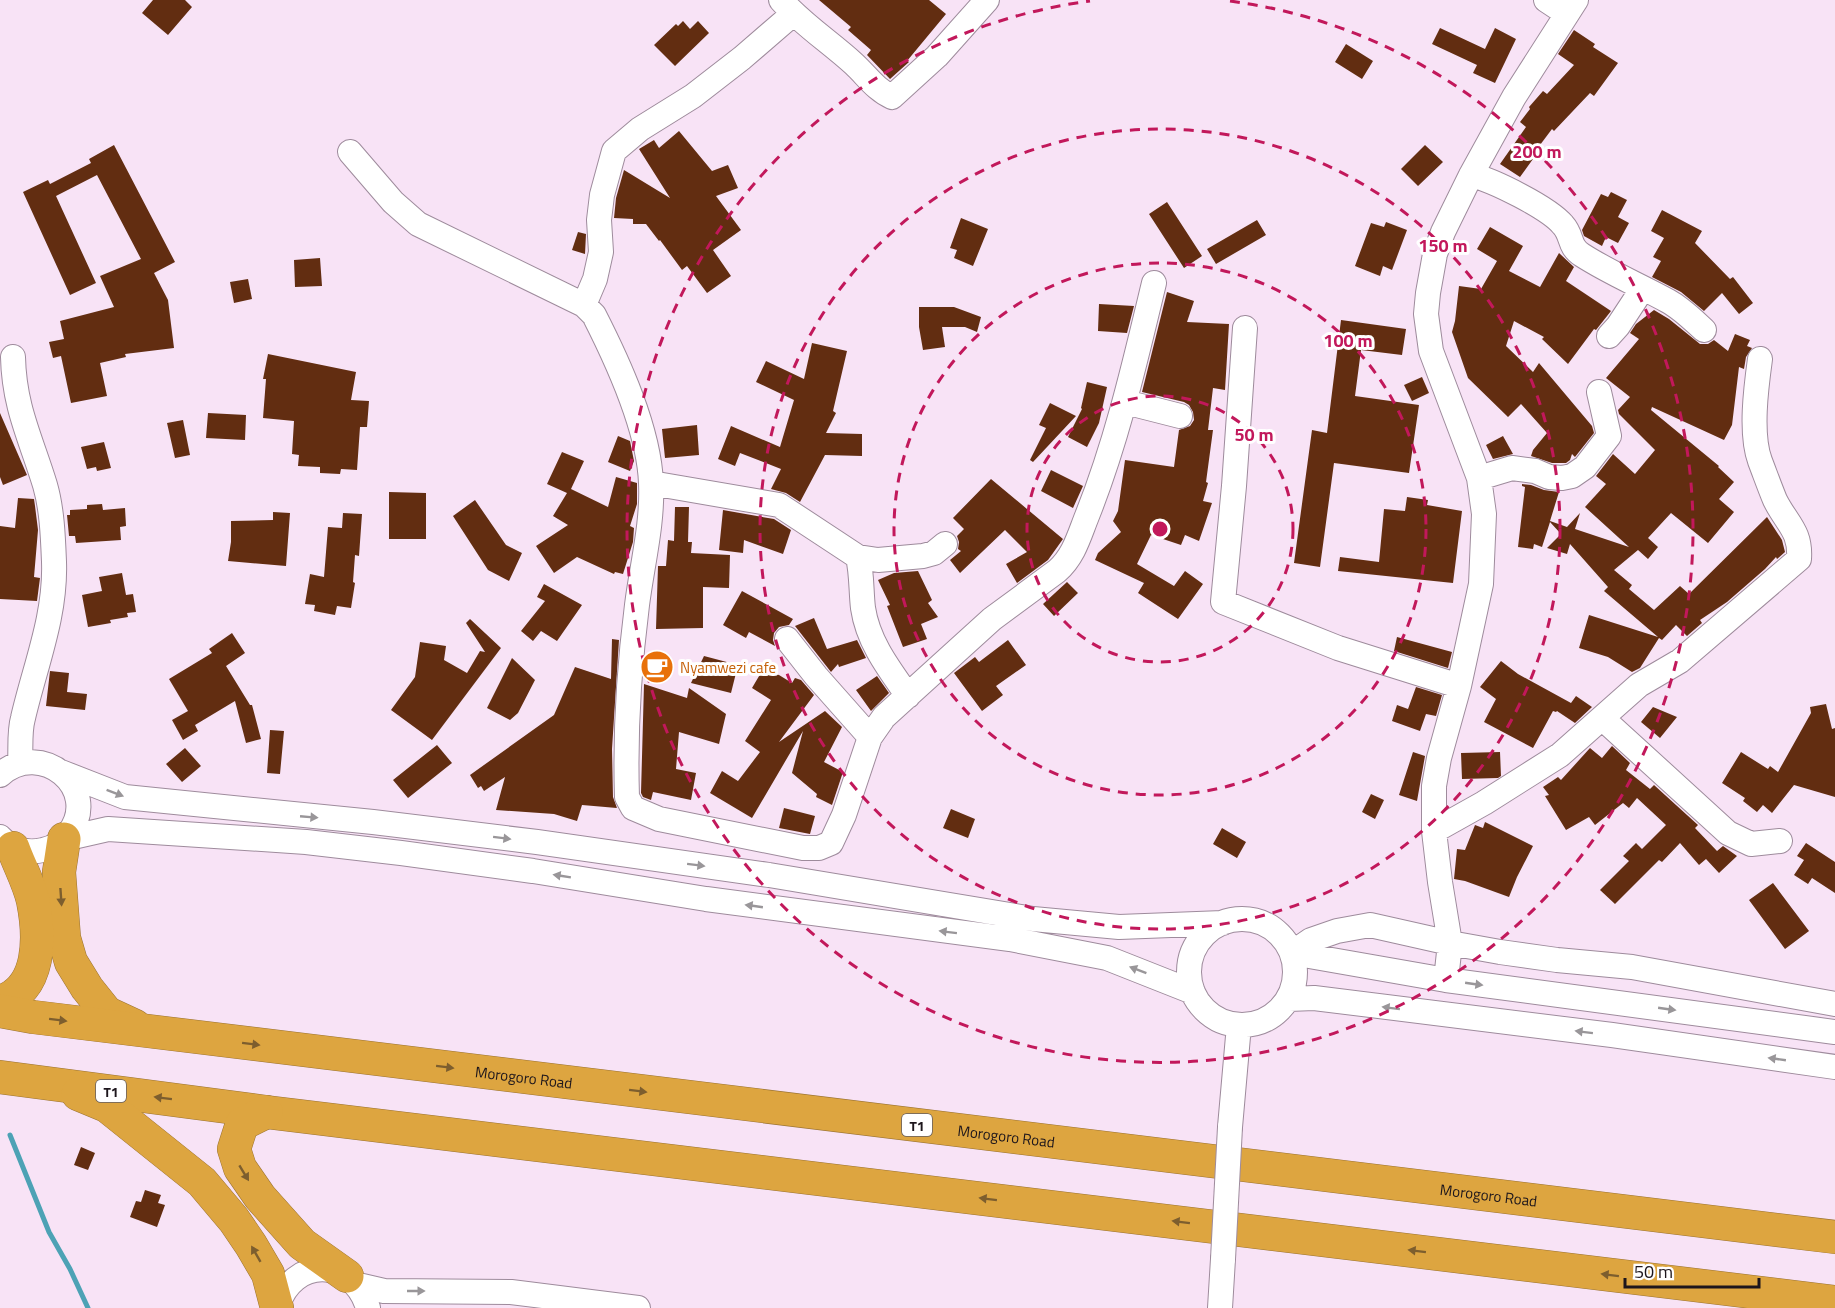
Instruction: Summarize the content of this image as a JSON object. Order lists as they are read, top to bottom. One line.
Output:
{"streets":{"highway":["Morogoro Road","T1"]},"places":{"cafe":["Nyamwezi cafe"]},"scale_bar":"50 m","rings":["200 m","150 m","100 m","50 m"]}
